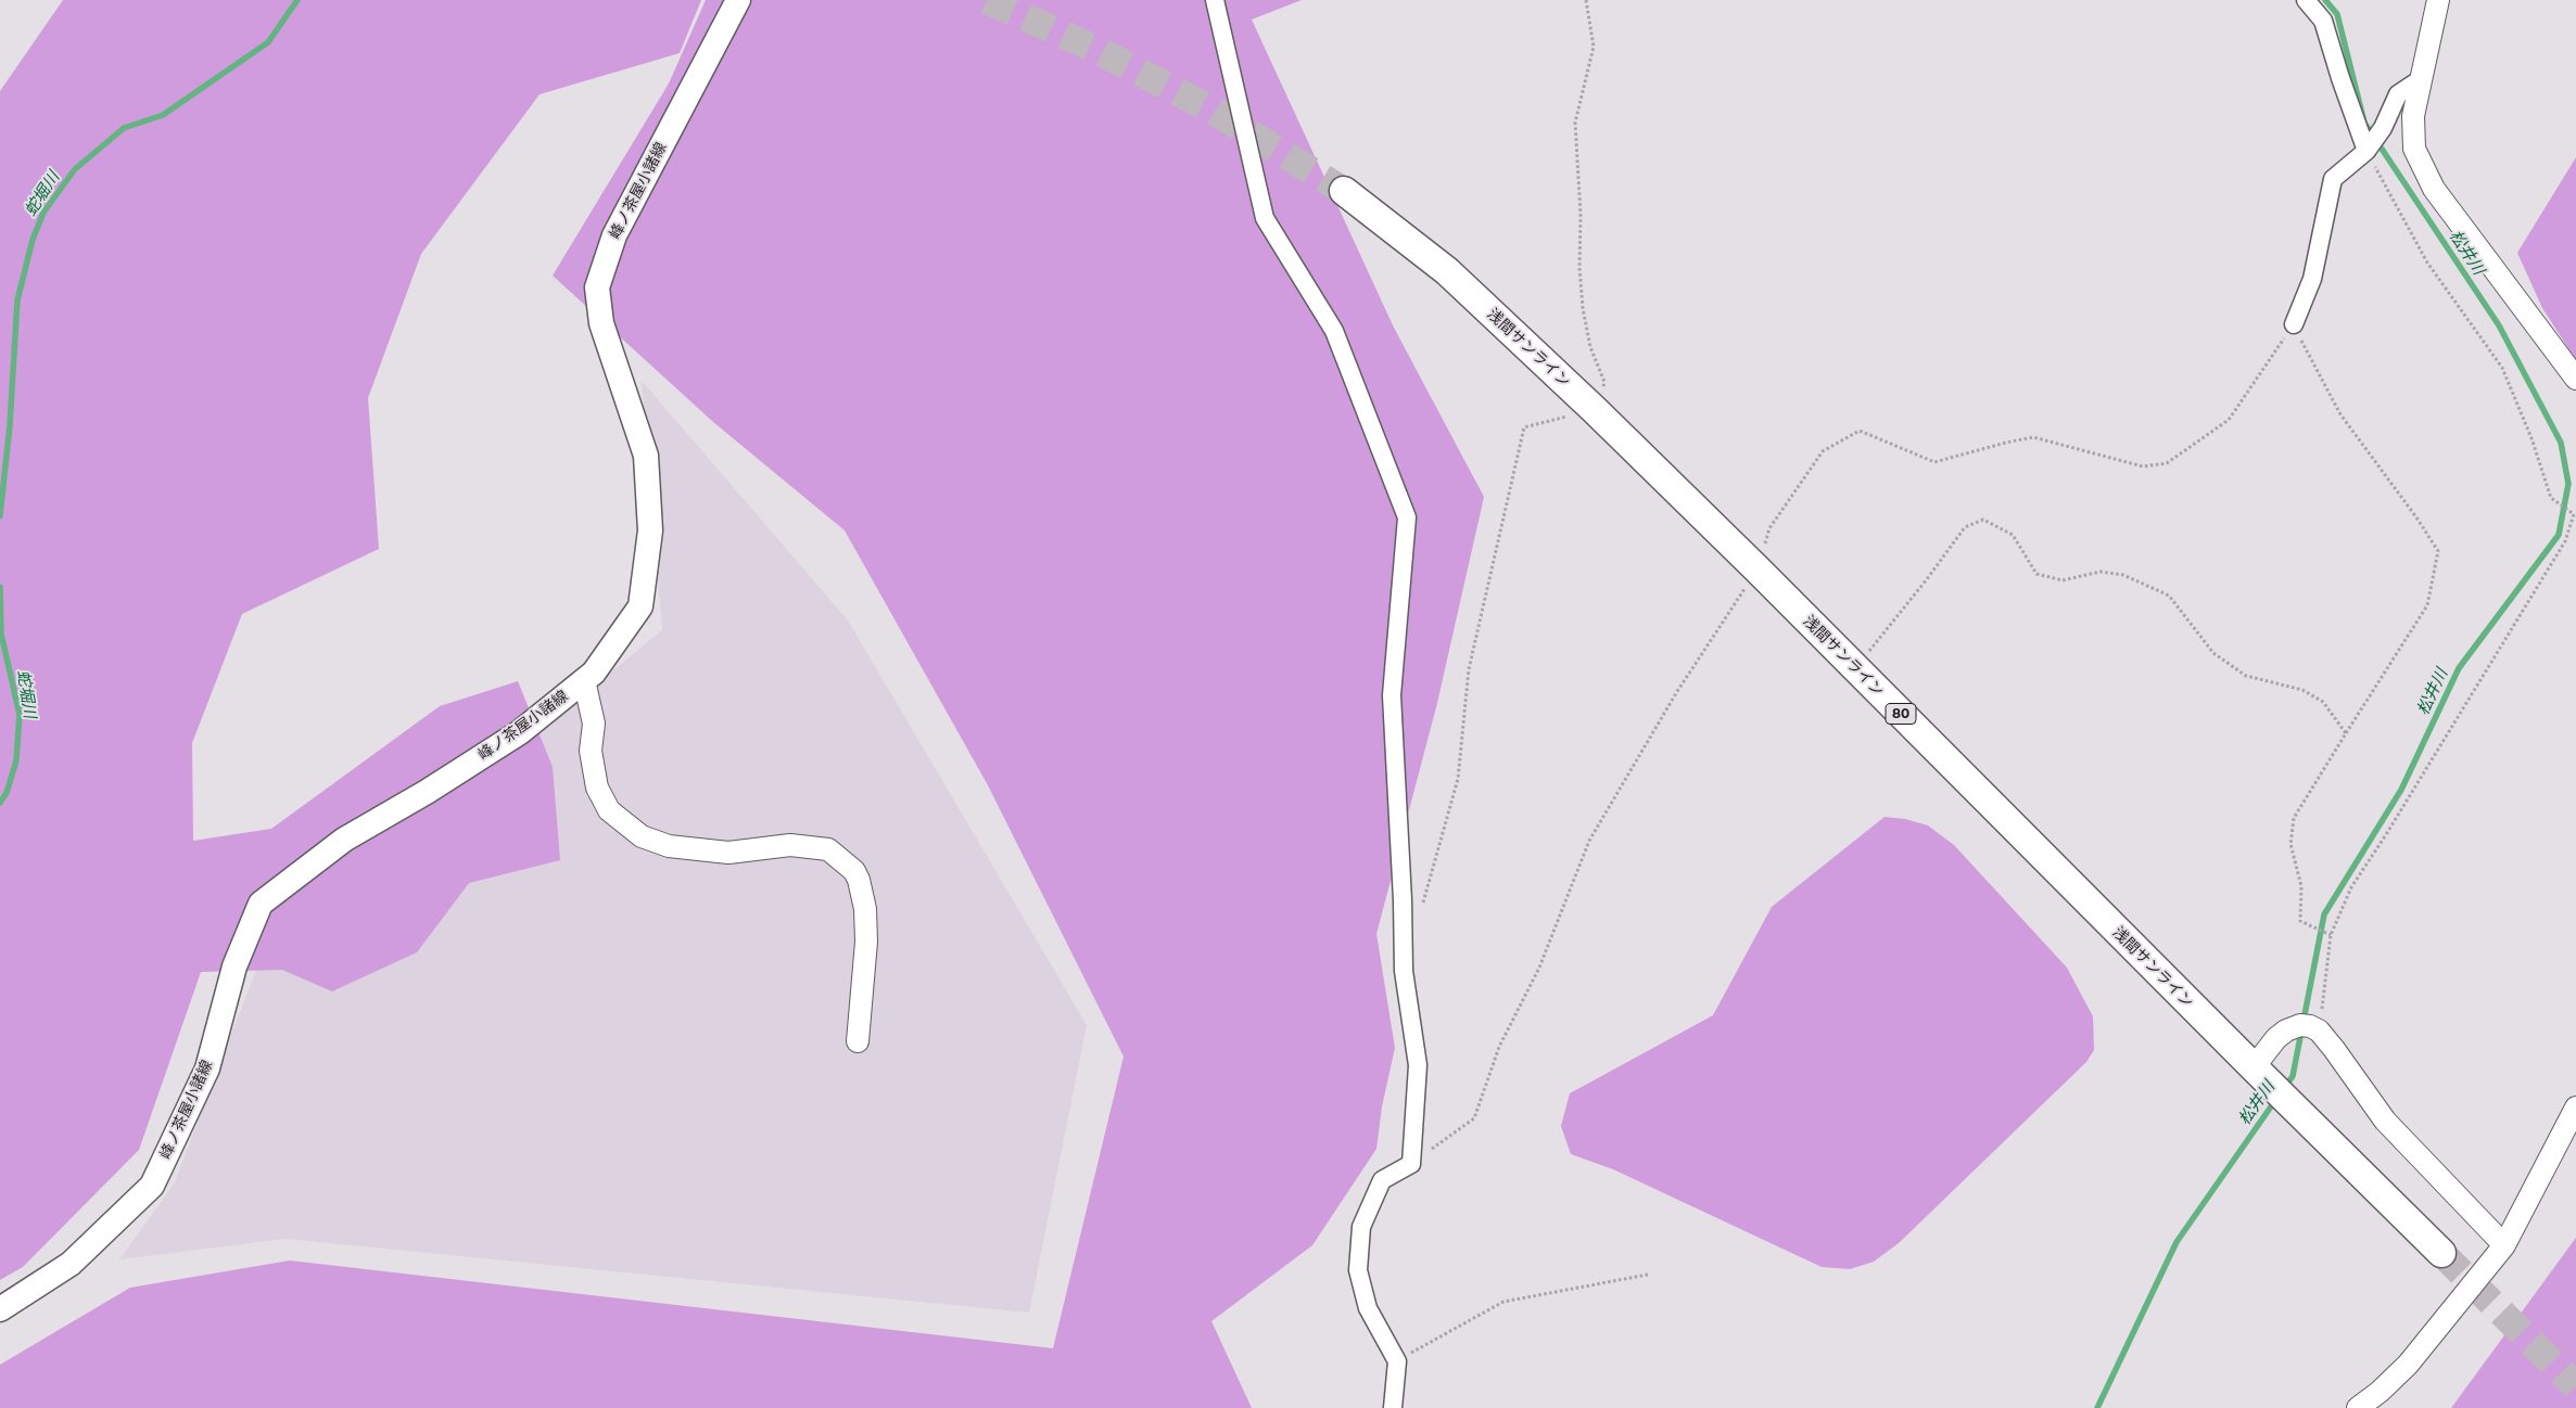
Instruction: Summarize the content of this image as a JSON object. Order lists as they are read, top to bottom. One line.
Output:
{"streets":{"main road":["峰ノ茶屋小諸線","浅間サンライン","80"]},"water":["蛇堀川","松井川"]}
